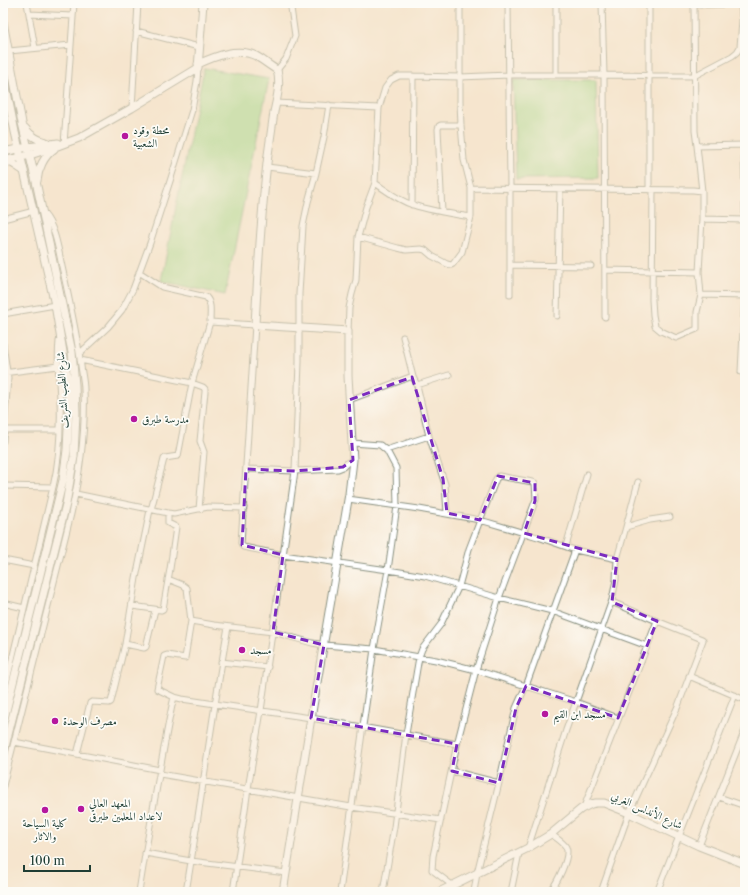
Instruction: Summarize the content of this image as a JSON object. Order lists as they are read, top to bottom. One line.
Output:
{"streets":{"street":["شارع الطيب الشريف","شارع الأندلس الغربي"]},"places":["محطة وقود الشعبية","مدرسة طبرق","مسجد","مسجد ابن القيم","مصرف الوحدة","المعهد العالي لاعداد المعلمين طبرق","كلية السياحة والاثار"],"scale_bar":"100 m"}
